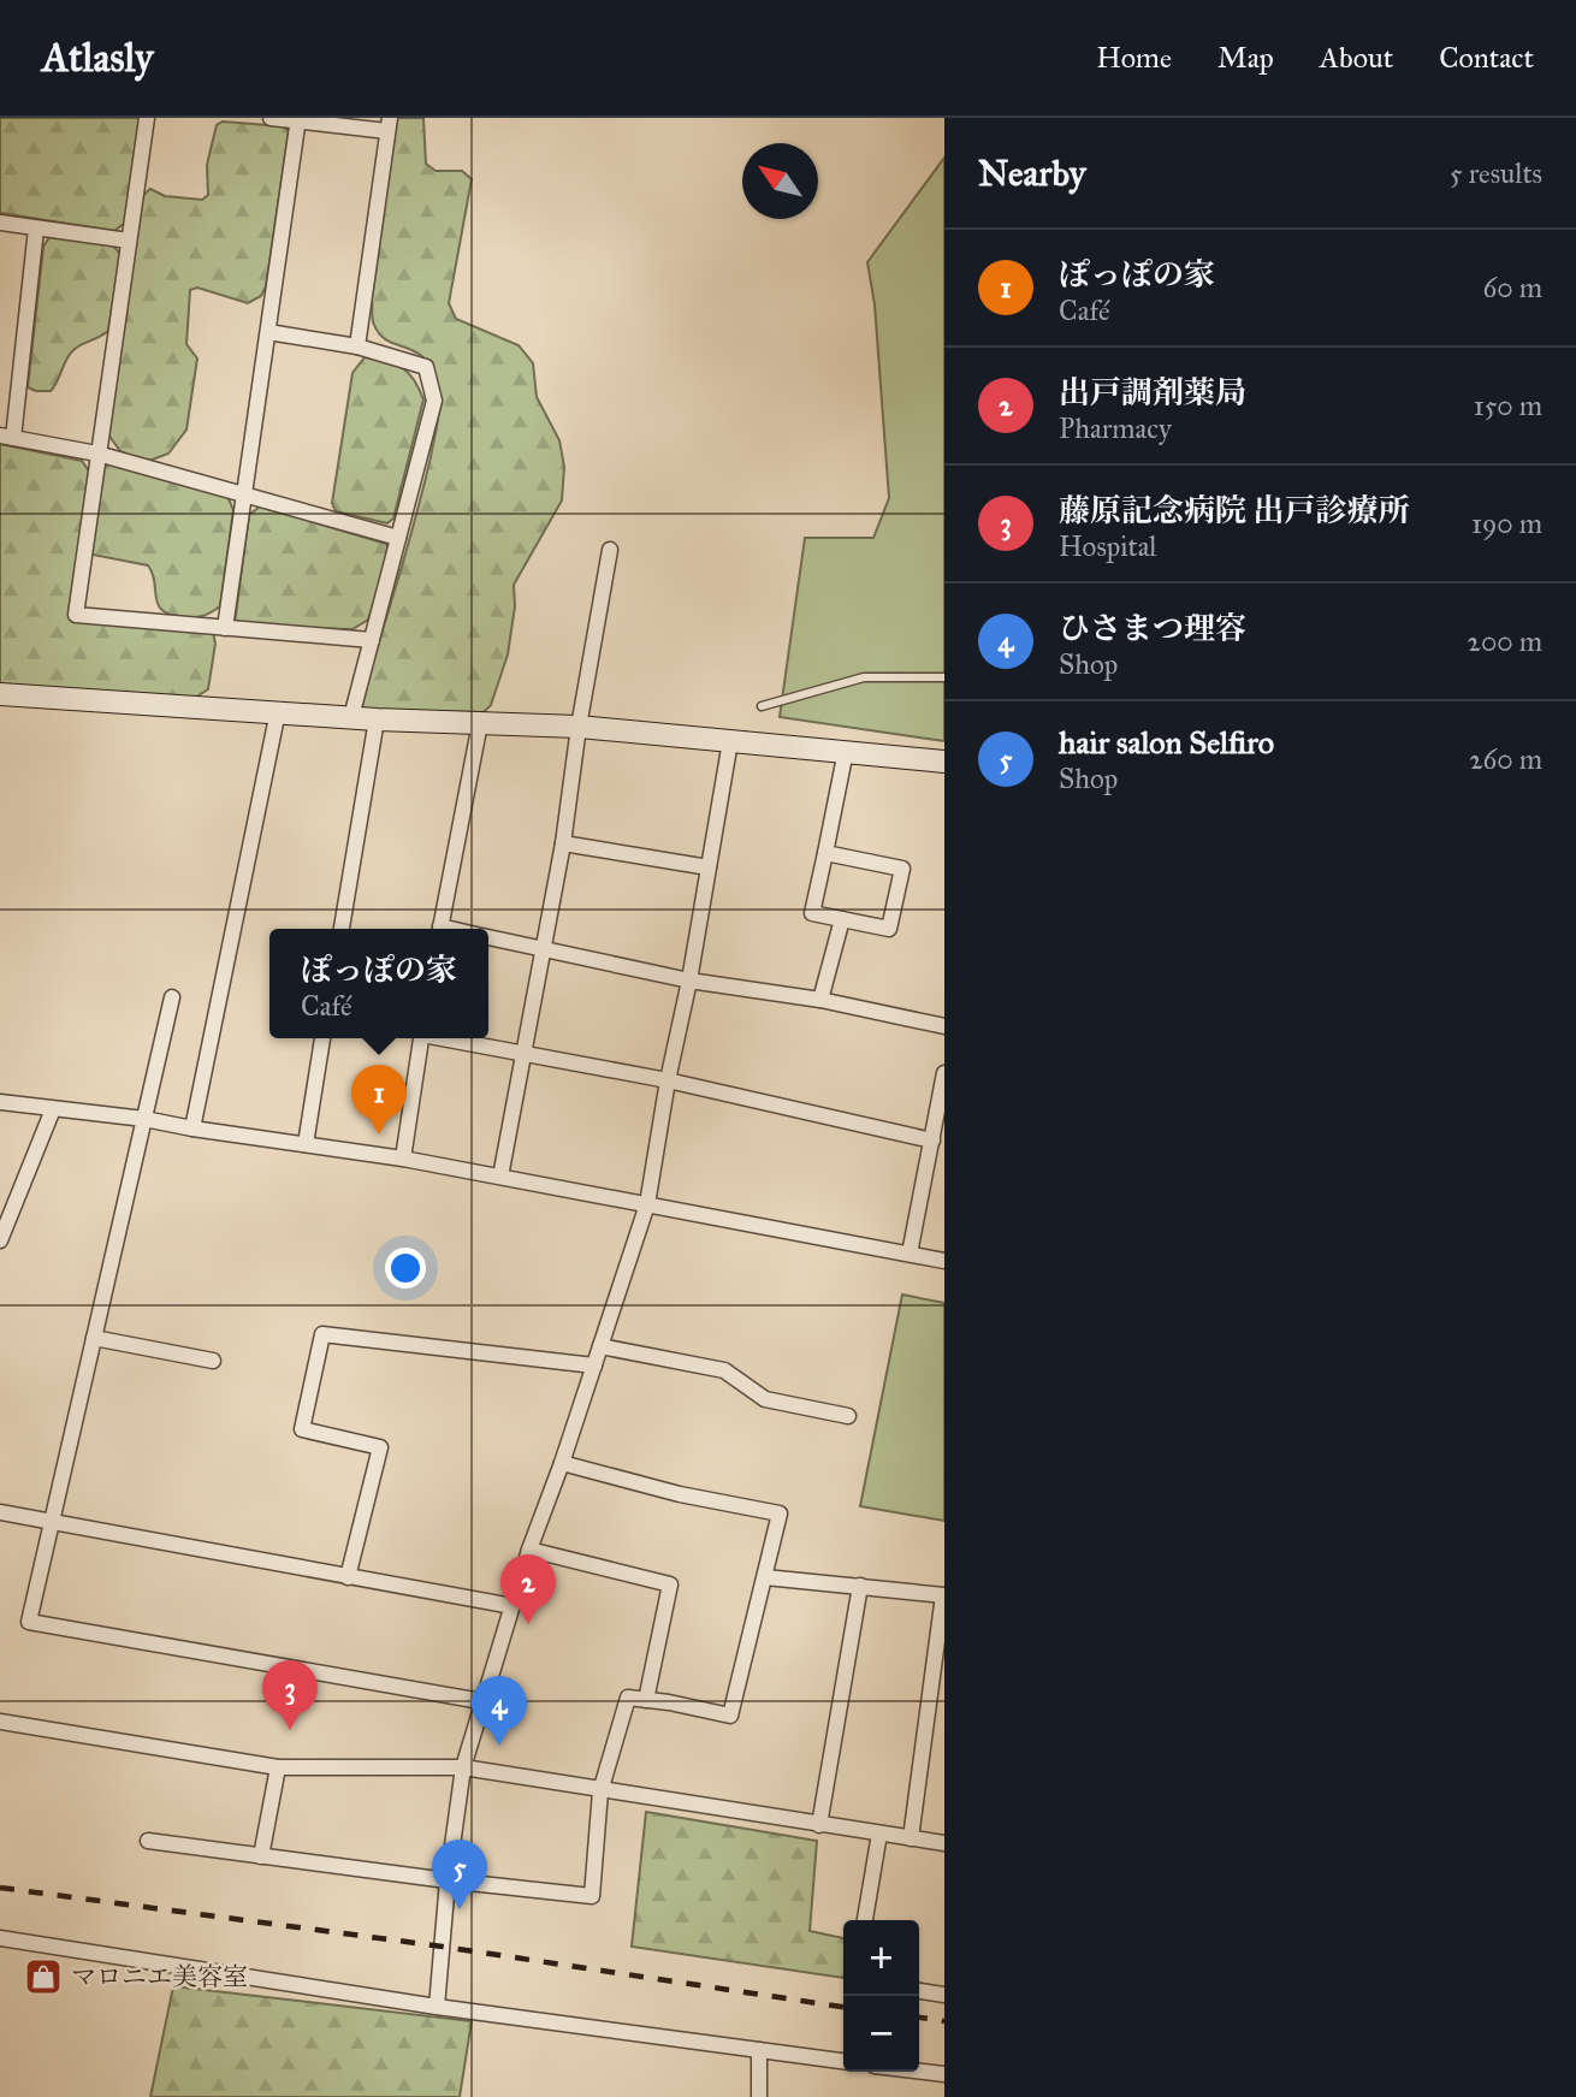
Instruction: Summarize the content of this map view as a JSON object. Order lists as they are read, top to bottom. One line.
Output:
{"places":{"shop":["マロニエ美容室"]},"north":"top left","page":{"header":"Atlasly","nav":["Home","Map","About","Contact"],"heading":["Nearby","5 results"],"list":[{"mark":"1","name":"ぽっぽの家","note":"Café","value":"60 m"},{"mark":"2","name":"出戸調剤薬局","note":"Pharmacy","value":"150 m"},{"mark":"3","name":"藤原記念病院 出戸診療所","note":"Hospital","value":"190 m"},{"mark":"4","name":"ひさまつ理容","note":"Shop","value":"200 m"},{"mark":"5","name":"hair salon Selfiro","note":"Shop","value":"260 m"}],"popup":["ぽっぽの家","Café"],"pins":["1","2","3","4","5"],"map_buttons":["+","−"]}}
